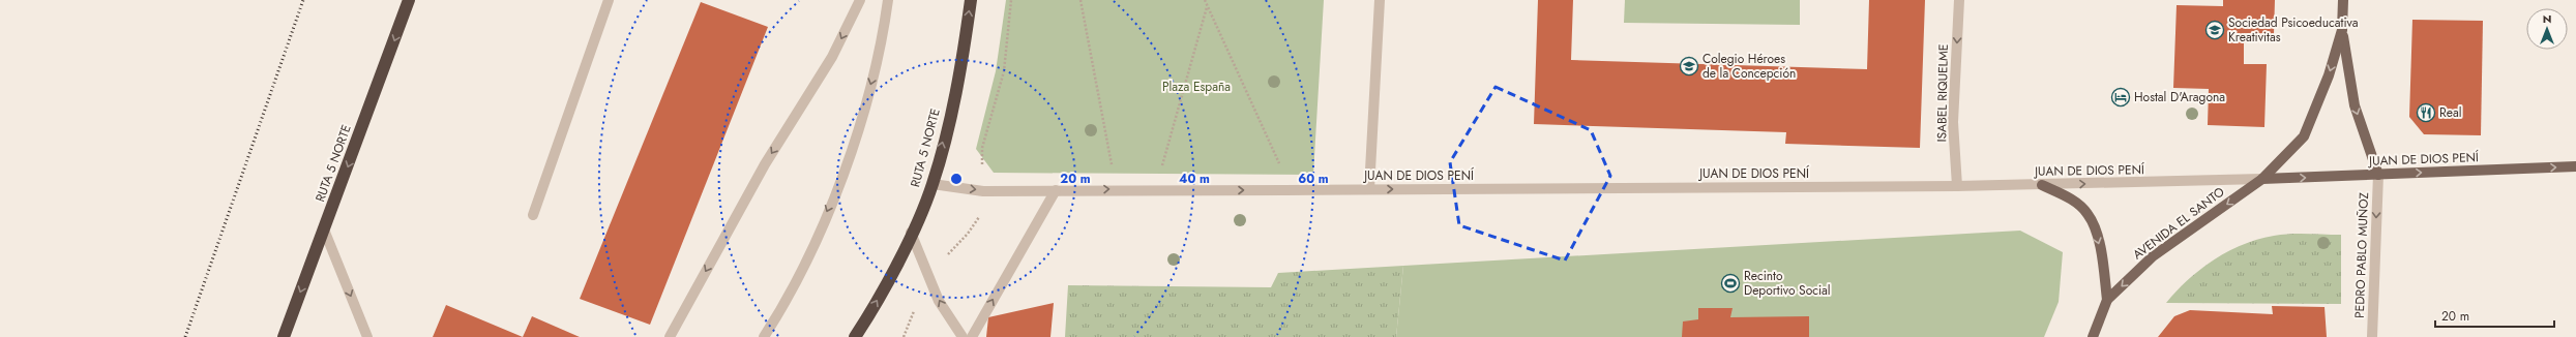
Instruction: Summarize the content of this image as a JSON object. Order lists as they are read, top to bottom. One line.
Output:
{"streets":{"highway":["RUTA 5 NORTE"],"main road":["JUAN DE DIOS PENÍ","AVENIDA EL SANTO"],"street":["ISABEL RIQUELME","PEDRO PABLO MUÑOZ"]},"crossings":[["ISABEL RIQUELME","JUAN DE DIOS PENÍ"],["RUTA 5 NORTE","JUAN DE DIOS PENÍ"],["JUAN DE DIOS PENÍ","AVENIDA EL SANTO"],["JUAN DE DIOS PENÍ","PEDRO PABLO MUÑOZ"]],"one_way":["ISABEL RIQUELME","JUAN DE DIOS PENÍ","AVENIDA EL SANTO","PEDRO PABLO MUÑOZ"],"parks":["Plaza España"],"places":{"school or university":["Sociedad Psicoeducativa Kreativitas","Colegio Héroes de la Concepción"],"hotel":["Hostal D'Aragona"],"restaurant":["Real"],"sports":["Recinto Deportivo Social"]},"scale_bar":"20 m","north":"top","rings":["20 m","40 m","60 m"]}
